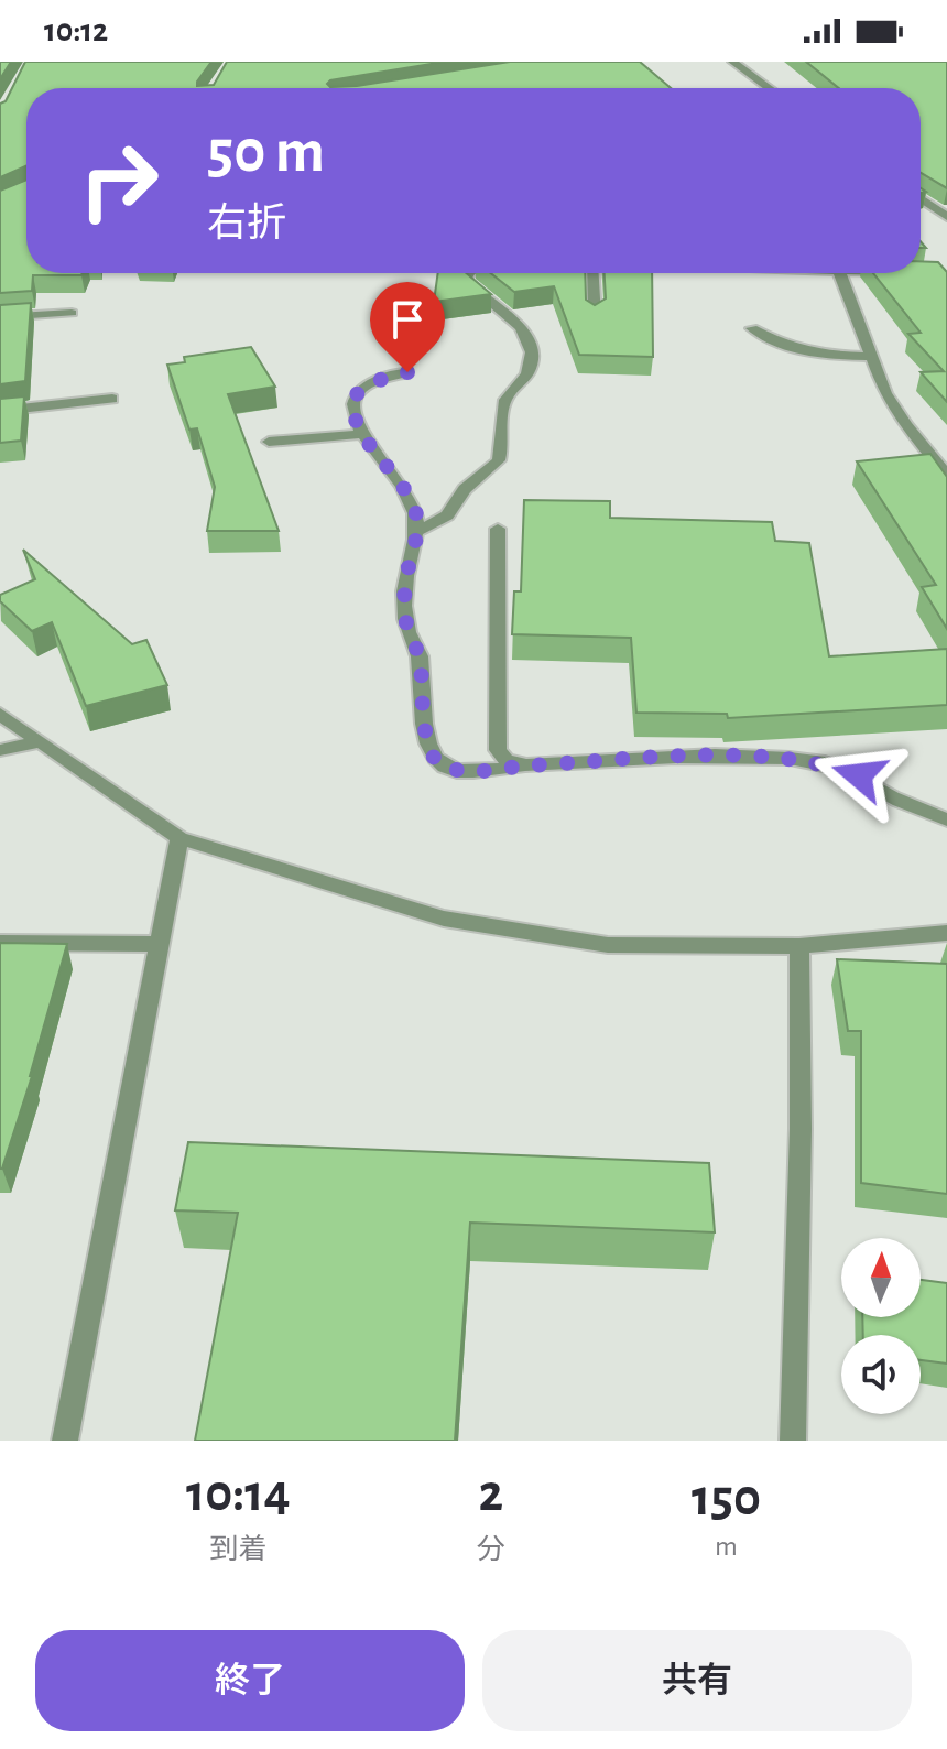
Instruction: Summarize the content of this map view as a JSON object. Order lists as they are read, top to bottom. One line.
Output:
{"north":"top","page":{"status":"10:12","turn":["50 m","右折"],"eta":["10:14","到着","2","分","150","m"],"buttons":["終了","共有"]}}
